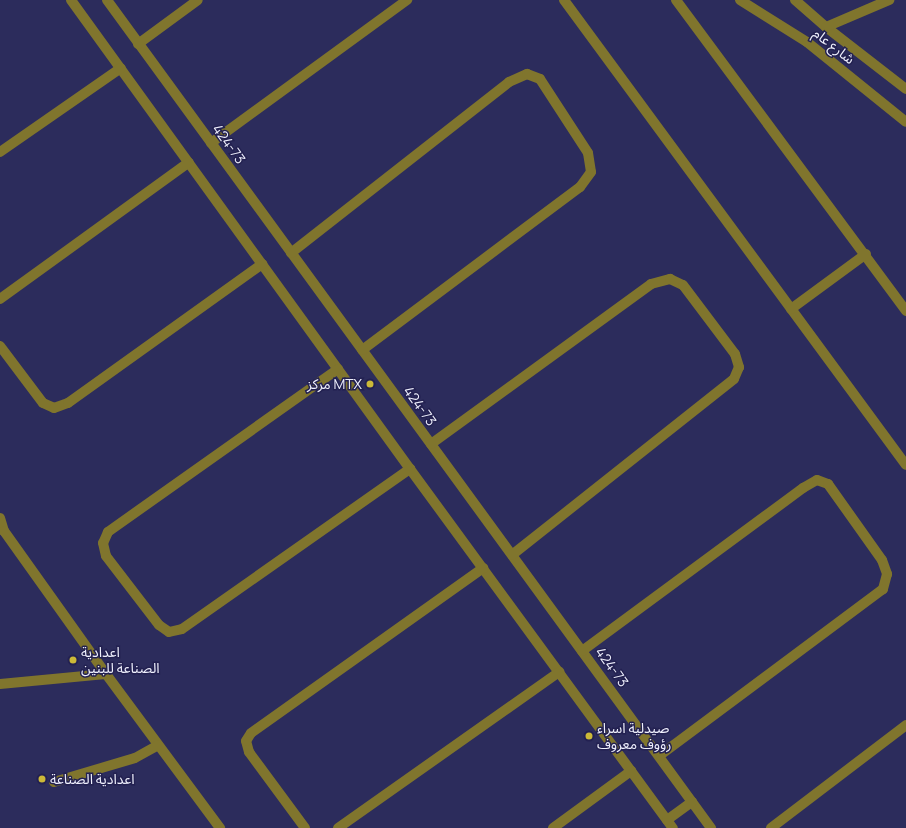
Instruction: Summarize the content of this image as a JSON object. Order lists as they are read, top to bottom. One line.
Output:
{"streets":{"street":["شارع عام","424-73"]},"places":["مركز MTX","اعدادية الصناعة للبنين","صيدلية اسراء رؤوف معروف","اعدادية الصناعة"]}
